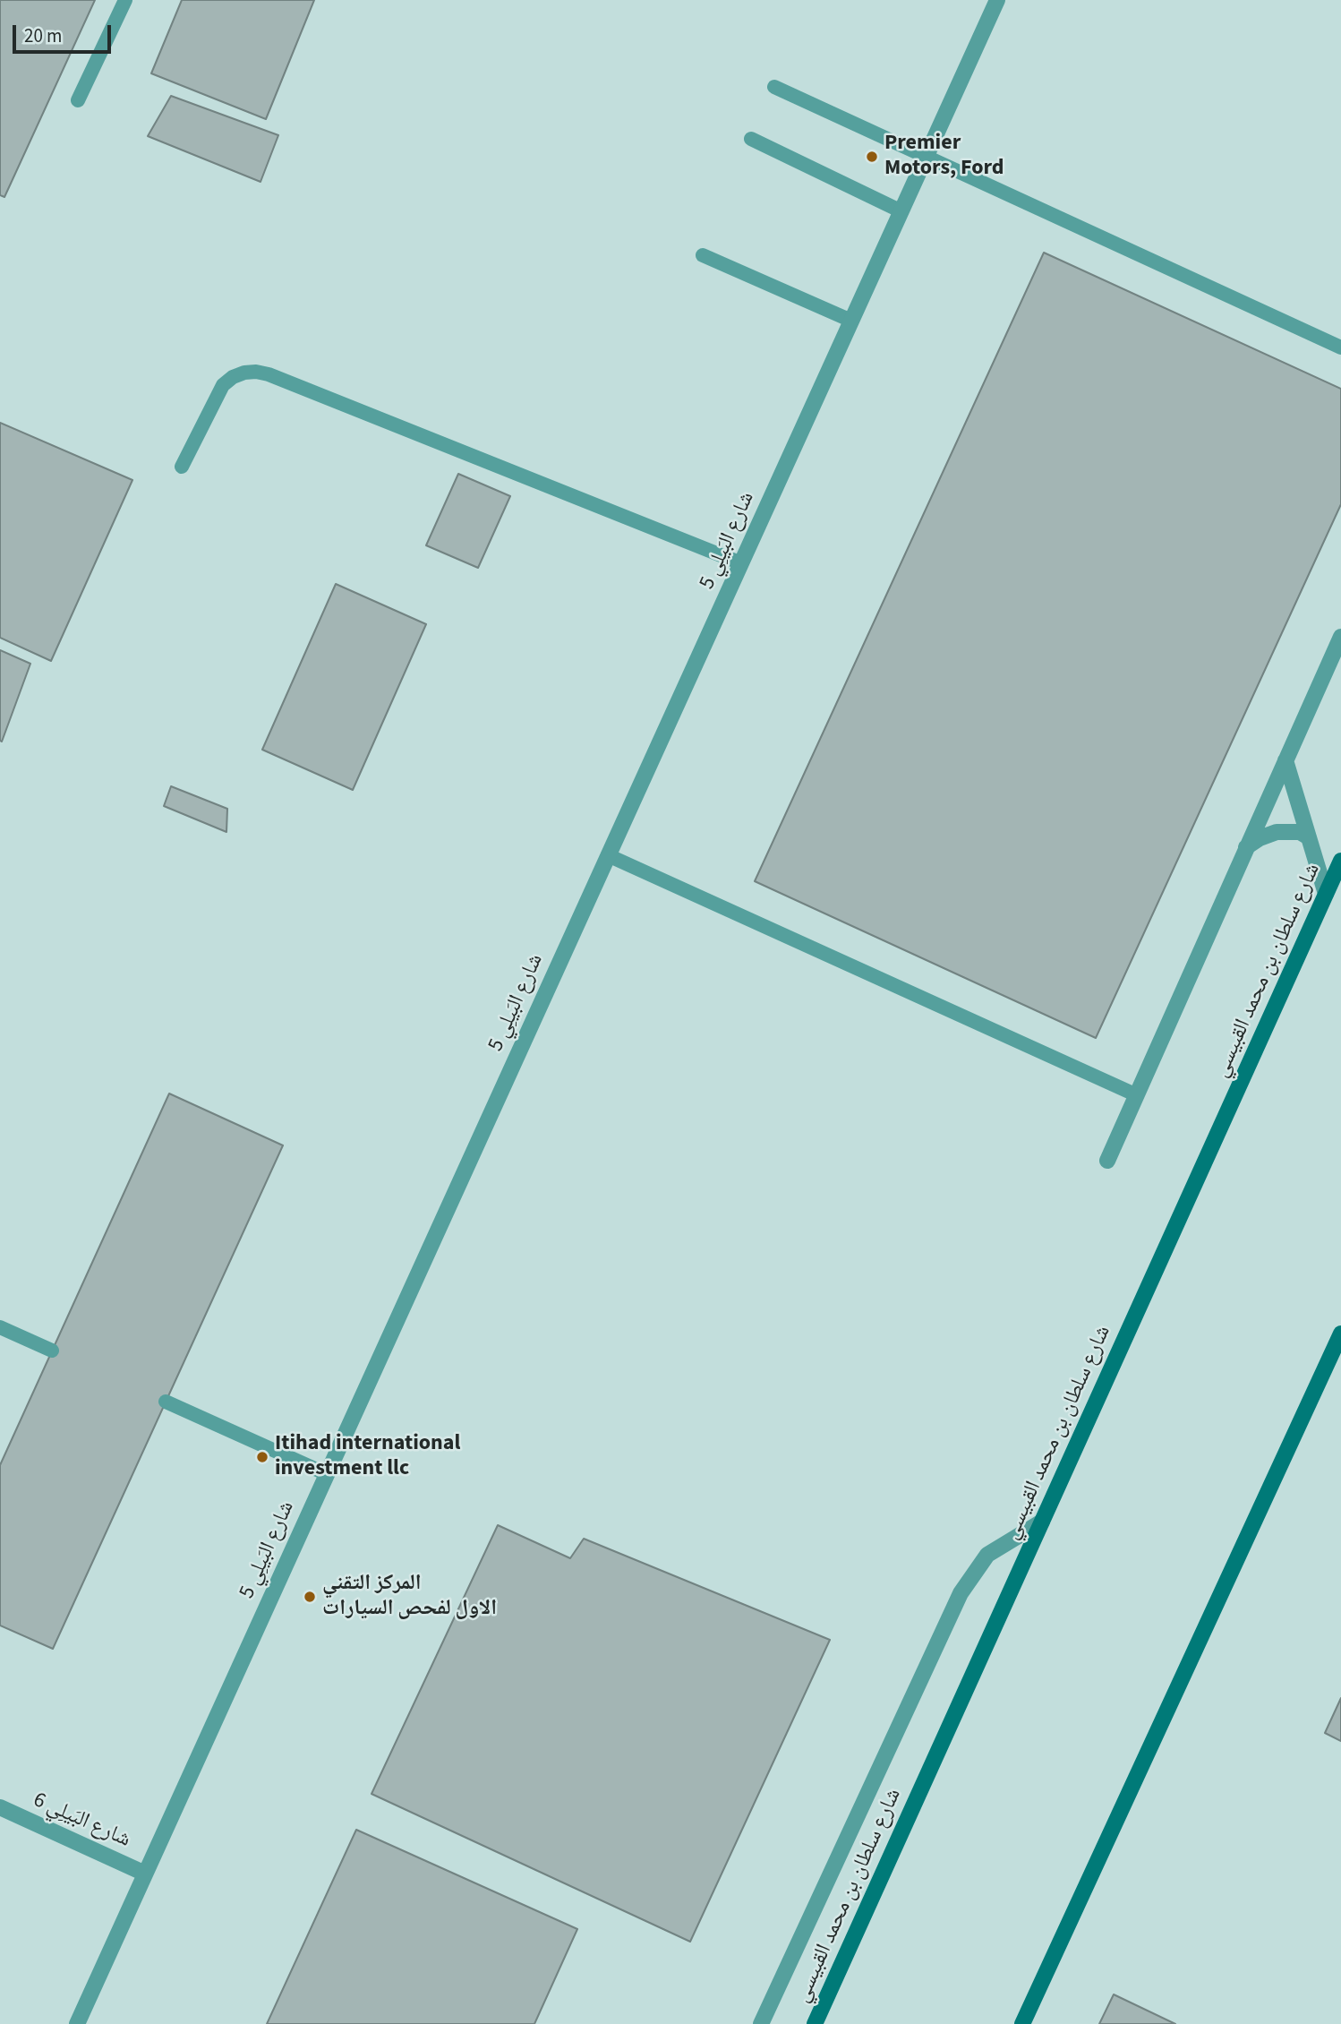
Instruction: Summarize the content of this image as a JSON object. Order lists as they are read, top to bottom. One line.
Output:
{"streets":{"main road":["شارع سلطان بن محمد القبيسي"],"street":["شارع البَيلِي 5","شارع البَيلِي 6"]},"crossings":[["شارع البَيلِي 5","شارع البَيلِي 6"]],"places":["Premier Motors, Ford","Itihad international investment llc","المركز التقني الاول لفحص السيارات"],"scale_bar":"20 m"}
